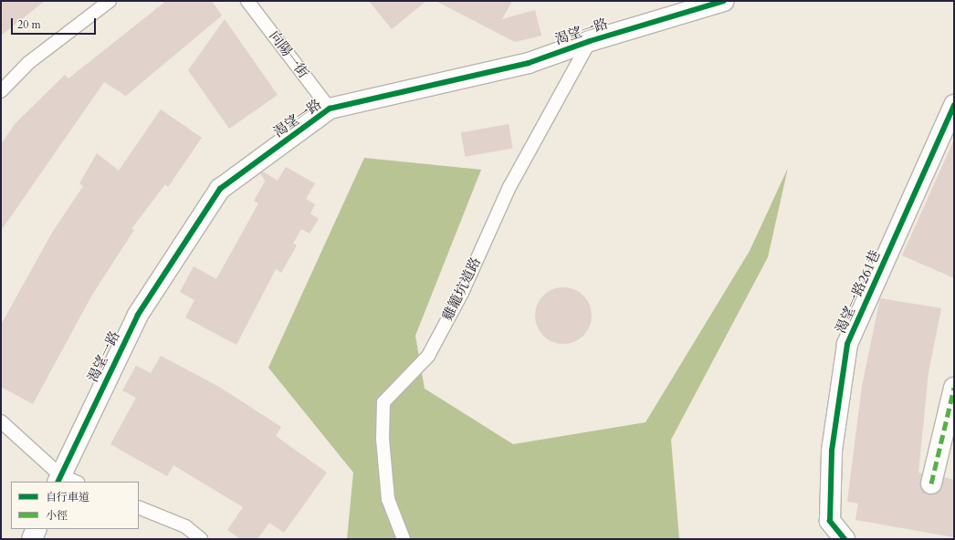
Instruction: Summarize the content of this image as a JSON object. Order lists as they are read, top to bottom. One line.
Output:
{"streets":{"street":["渴望一路","渴望一路261巷"],"lane":["向陽一街","雞籠坑道路"]},"crossings":[["渴望一路","向陽一街"],["渴望一路","雞籠坑道路"]],"legend":["自行車道","小徑"],"scale_bar":"20 m"}
